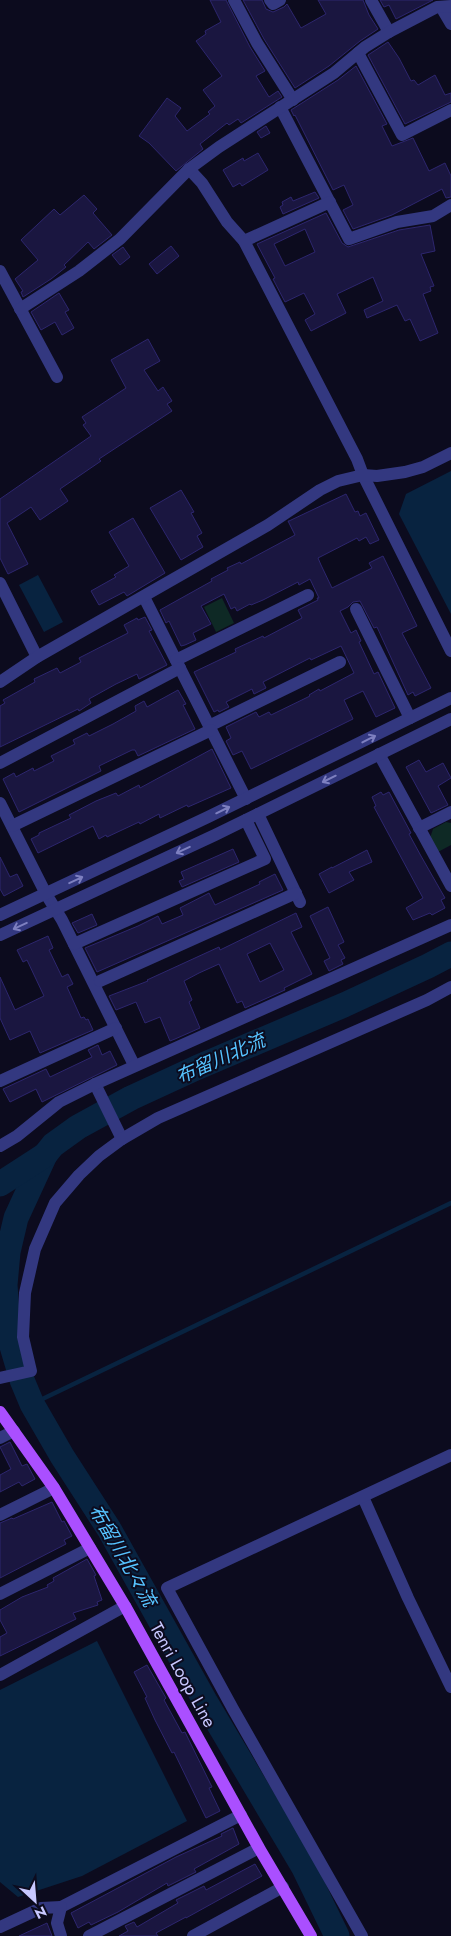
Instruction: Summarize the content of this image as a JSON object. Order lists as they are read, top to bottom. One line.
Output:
{"streets":{"main road":["Tenri Loop Line"]},"water":["布留川北流","布留川北々流"],"north":"bottom right"}
